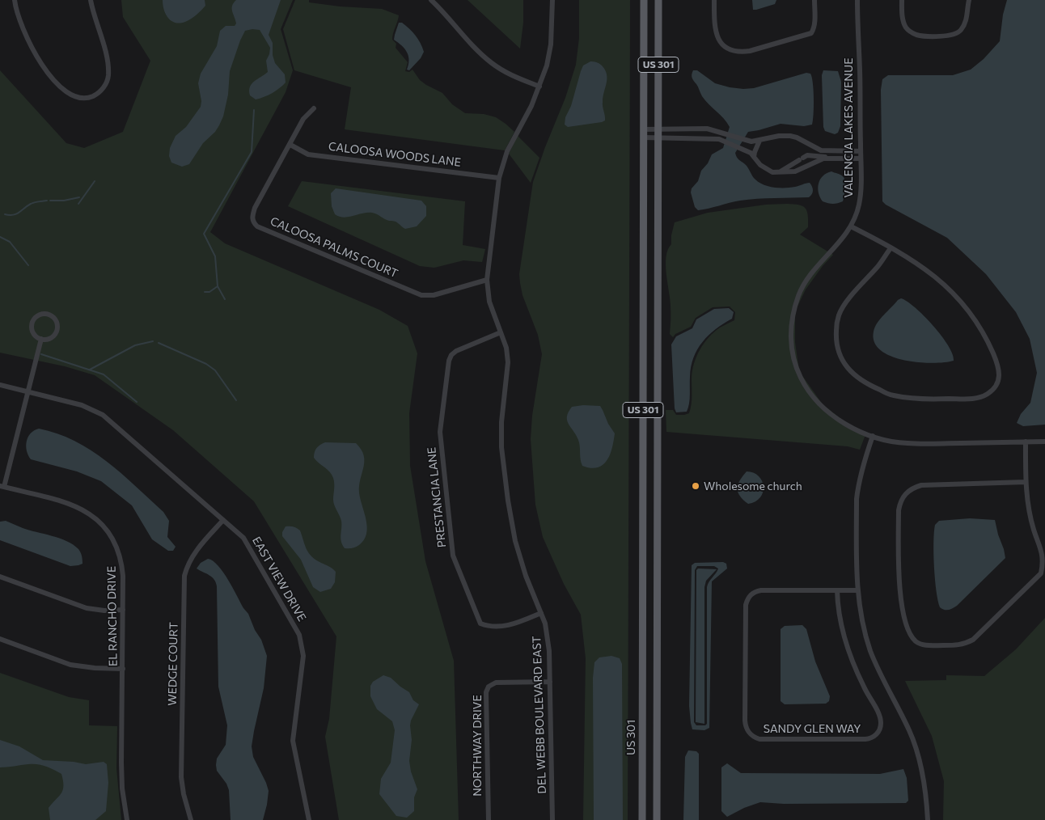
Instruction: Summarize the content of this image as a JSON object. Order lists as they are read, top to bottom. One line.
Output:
{"streets":{"main road":["US 301"],"street":["VALENCIA LAKES AVENUE","CALOOSA WOODS LANE","CALOOSA PALMS COURT","PRESTANCIA LANE","EAST VIEW DRIVE","EL RANCHO DRIVE","WEDGE COURT","DEL WEBB BOULEVARD EAST","SANDY GLEN WAY","NORTHWAY DRIVE"]},"crossings":[["CALOOSA WOODS LANE","CALOOSA PALMS COURT"],["CALOOSA WOODS LANE","DEL WEBB BOULEVARD EAST"],["CALOOSA PALMS COURT","DEL WEBB BOULEVARD EAST"],["PRESTANCIA LANE","DEL WEBB BOULEVARD EAST"],["EAST VIEW DRIVE","WEDGE COURT"],["DEL WEBB BOULEVARD EAST","NORTHWAY DRIVE"]],"places":["Wholesome church"]}
